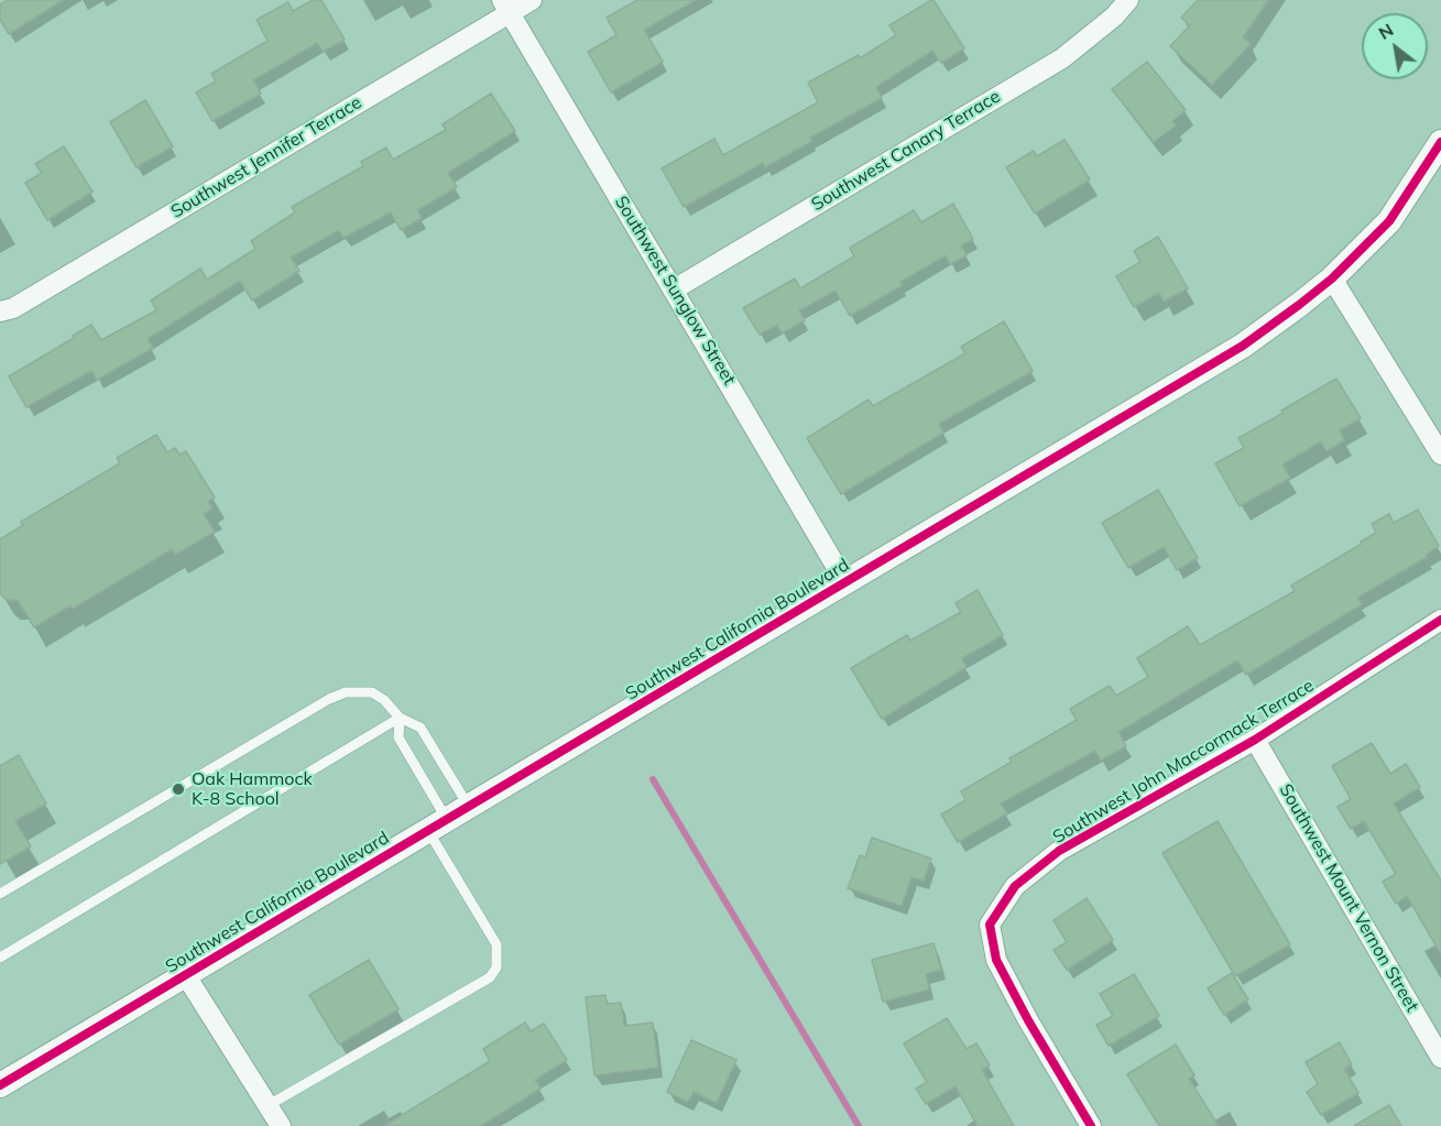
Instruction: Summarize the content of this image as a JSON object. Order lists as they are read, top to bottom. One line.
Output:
{"streets":{"street":["Southwest Canary Terrace","Southwest Jennifer Terrace","Southwest Sunglow Street","Southwest California Boulevard","Southwest John Maccormack Terrace","Southwest Mount Vernon Street"]},"crossings":[["Southwest Canary Terrace","Southwest Sunglow Street"],["Southwest Jennifer Terrace","Southwest Sunglow Street"],["Southwest Sunglow Street","Southwest California Boulevard"],["Southwest John Maccormack Terrace","Southwest Mount Vernon Street"]],"places":["Oak Hammock K-8 School"],"north":"top left"}
